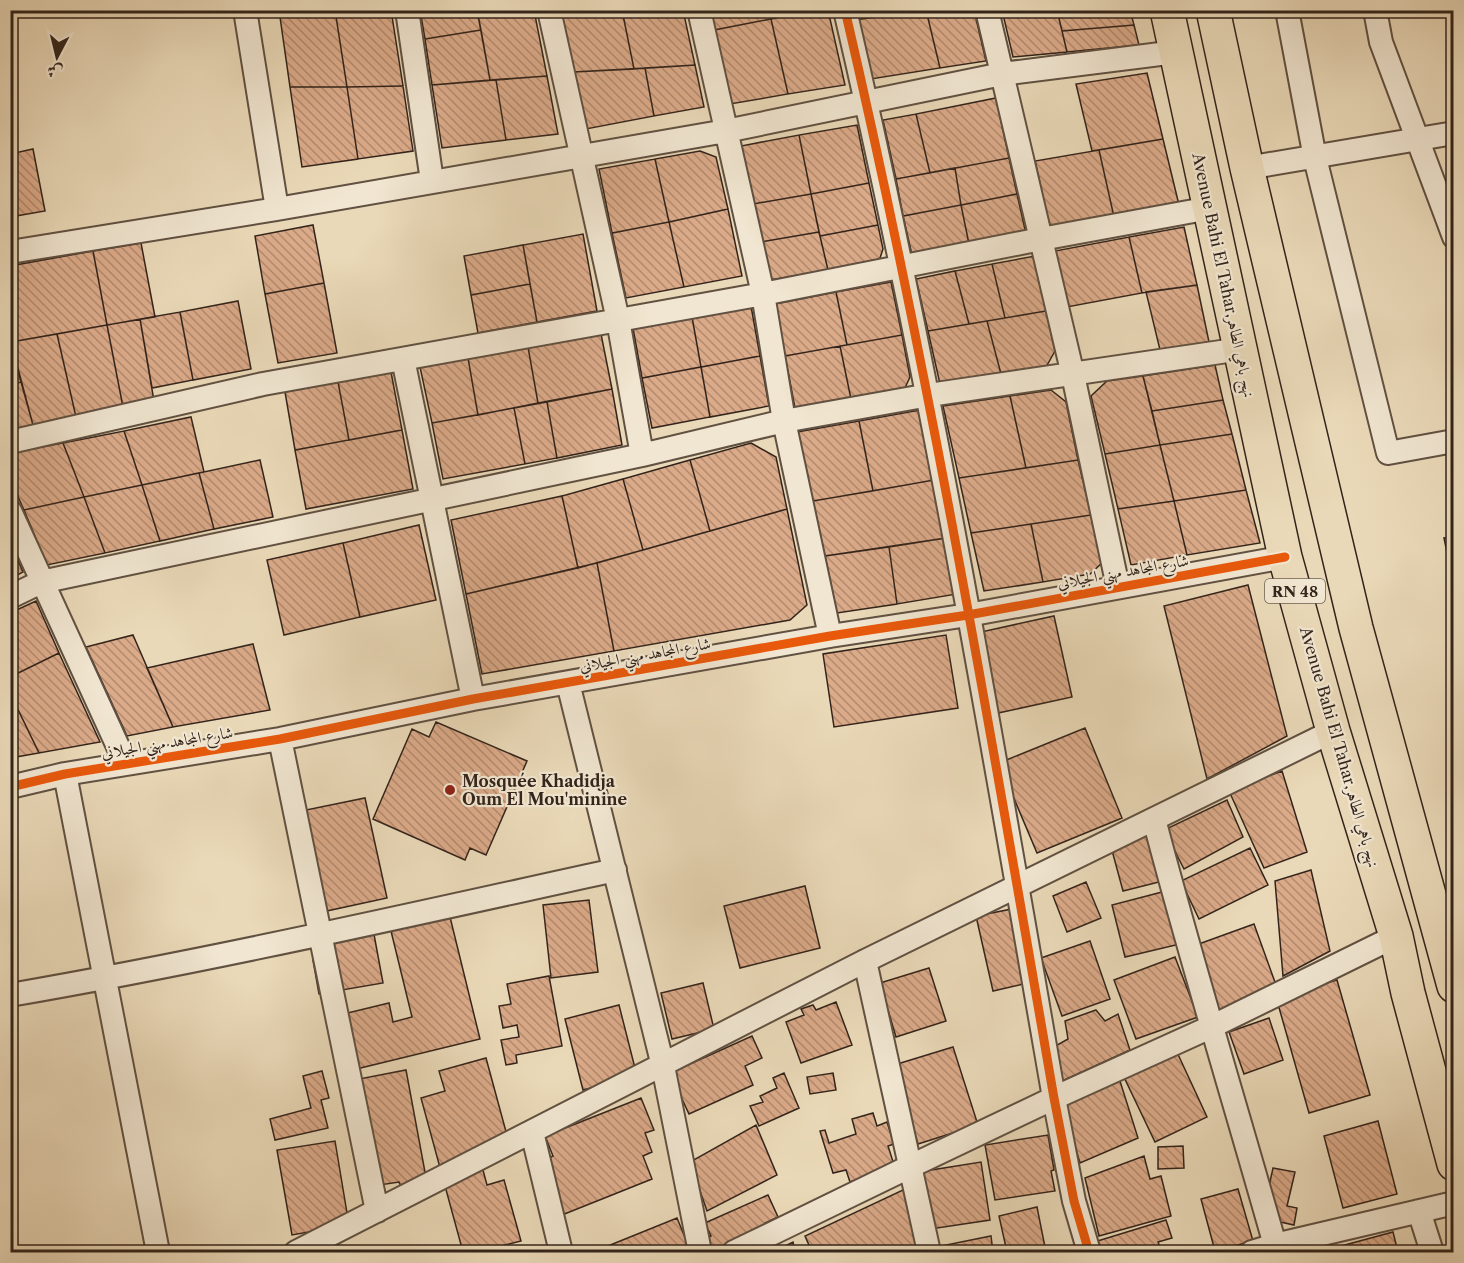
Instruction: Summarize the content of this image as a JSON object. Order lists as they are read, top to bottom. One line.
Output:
{"streets":{"main road":["Avenue Bahi El Tahar,نهج باهي الطاهر","RN 48"],"street":["شارع المجاهد مهني الجيلاني"]},"crossings":[["Avenue Bahi El Tahar,نهج باهي الطاهر","شارع المجاهد مهني الجيلاني"]],"places":["Mosquée Khadidja Oum El Mou'minine"],"north":"bottom"}
